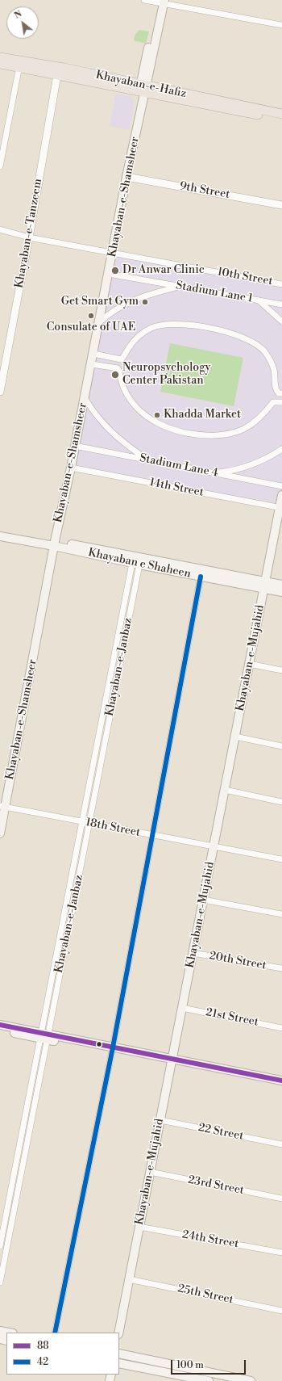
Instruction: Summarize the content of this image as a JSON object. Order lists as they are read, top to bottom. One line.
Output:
{"streets":{"main road":["Khayaban-e-Hafiz","Khayaban-e-Shamsheer","Khayaban e Shaheen","Khayaban-e-Mujahid"],"street":["9th Street","Khayaban-e-Tanzeem","10th Street","Stadium Lane 1","Stadium Lane 4","14th Street","Khayaban-e-Janbaz","18th Street","20th Street","21st Street","22 Street","23rd Street","24th Street","25th Street"]},"crossings":[["Khayaban-e-Hafiz","Khayaban-e-Shamsheer"],["9th Street","Khayaban-e-Shamsheer"],["Khayaban-e-Shamsheer","10th Street"],["Khayaban-e-Shamsheer","Stadium Lane 1"],["Khayaban-e-Shamsheer","Stadium Lane 4"],["Khayaban-e-Shamsheer","14th Street"],["Khayaban-e-Shamsheer","Khayaban e Shaheen"],["Khayaban-e-Shamsheer","18th Street"],["Khayaban-e-Tanzeem","10th Street"],["14th Street","Khayaban-e-Mujahid"],["Khayaban e Shaheen","Khayaban-e-Mujahid"],["Khayaban e Shaheen","Khayaban-e-Janbaz"],["Khayaban-e-Mujahid","18th Street"],["Khayaban-e-Mujahid","20th Street"],["Khayaban-e-Mujahid","21st Street"],["Khayaban-e-Mujahid","22 Street"],["Khayaban-e-Mujahid","23rd Street"],["Khayaban-e-Mujahid","24th Street"],["Khayaban-e-Mujahid","25th Street"],["Khayaban-e-Janbaz","18th Street"]],"places":["Dr Anwar Clinic","Get Smart Gym","Consulate of UAE","Neuropsychology Center Pakistan","Khadda Market"],"lines":["transit line 42","transit line 88"],"legend":["88","42"],"scale_bar":"100 m","north":"top left"}
